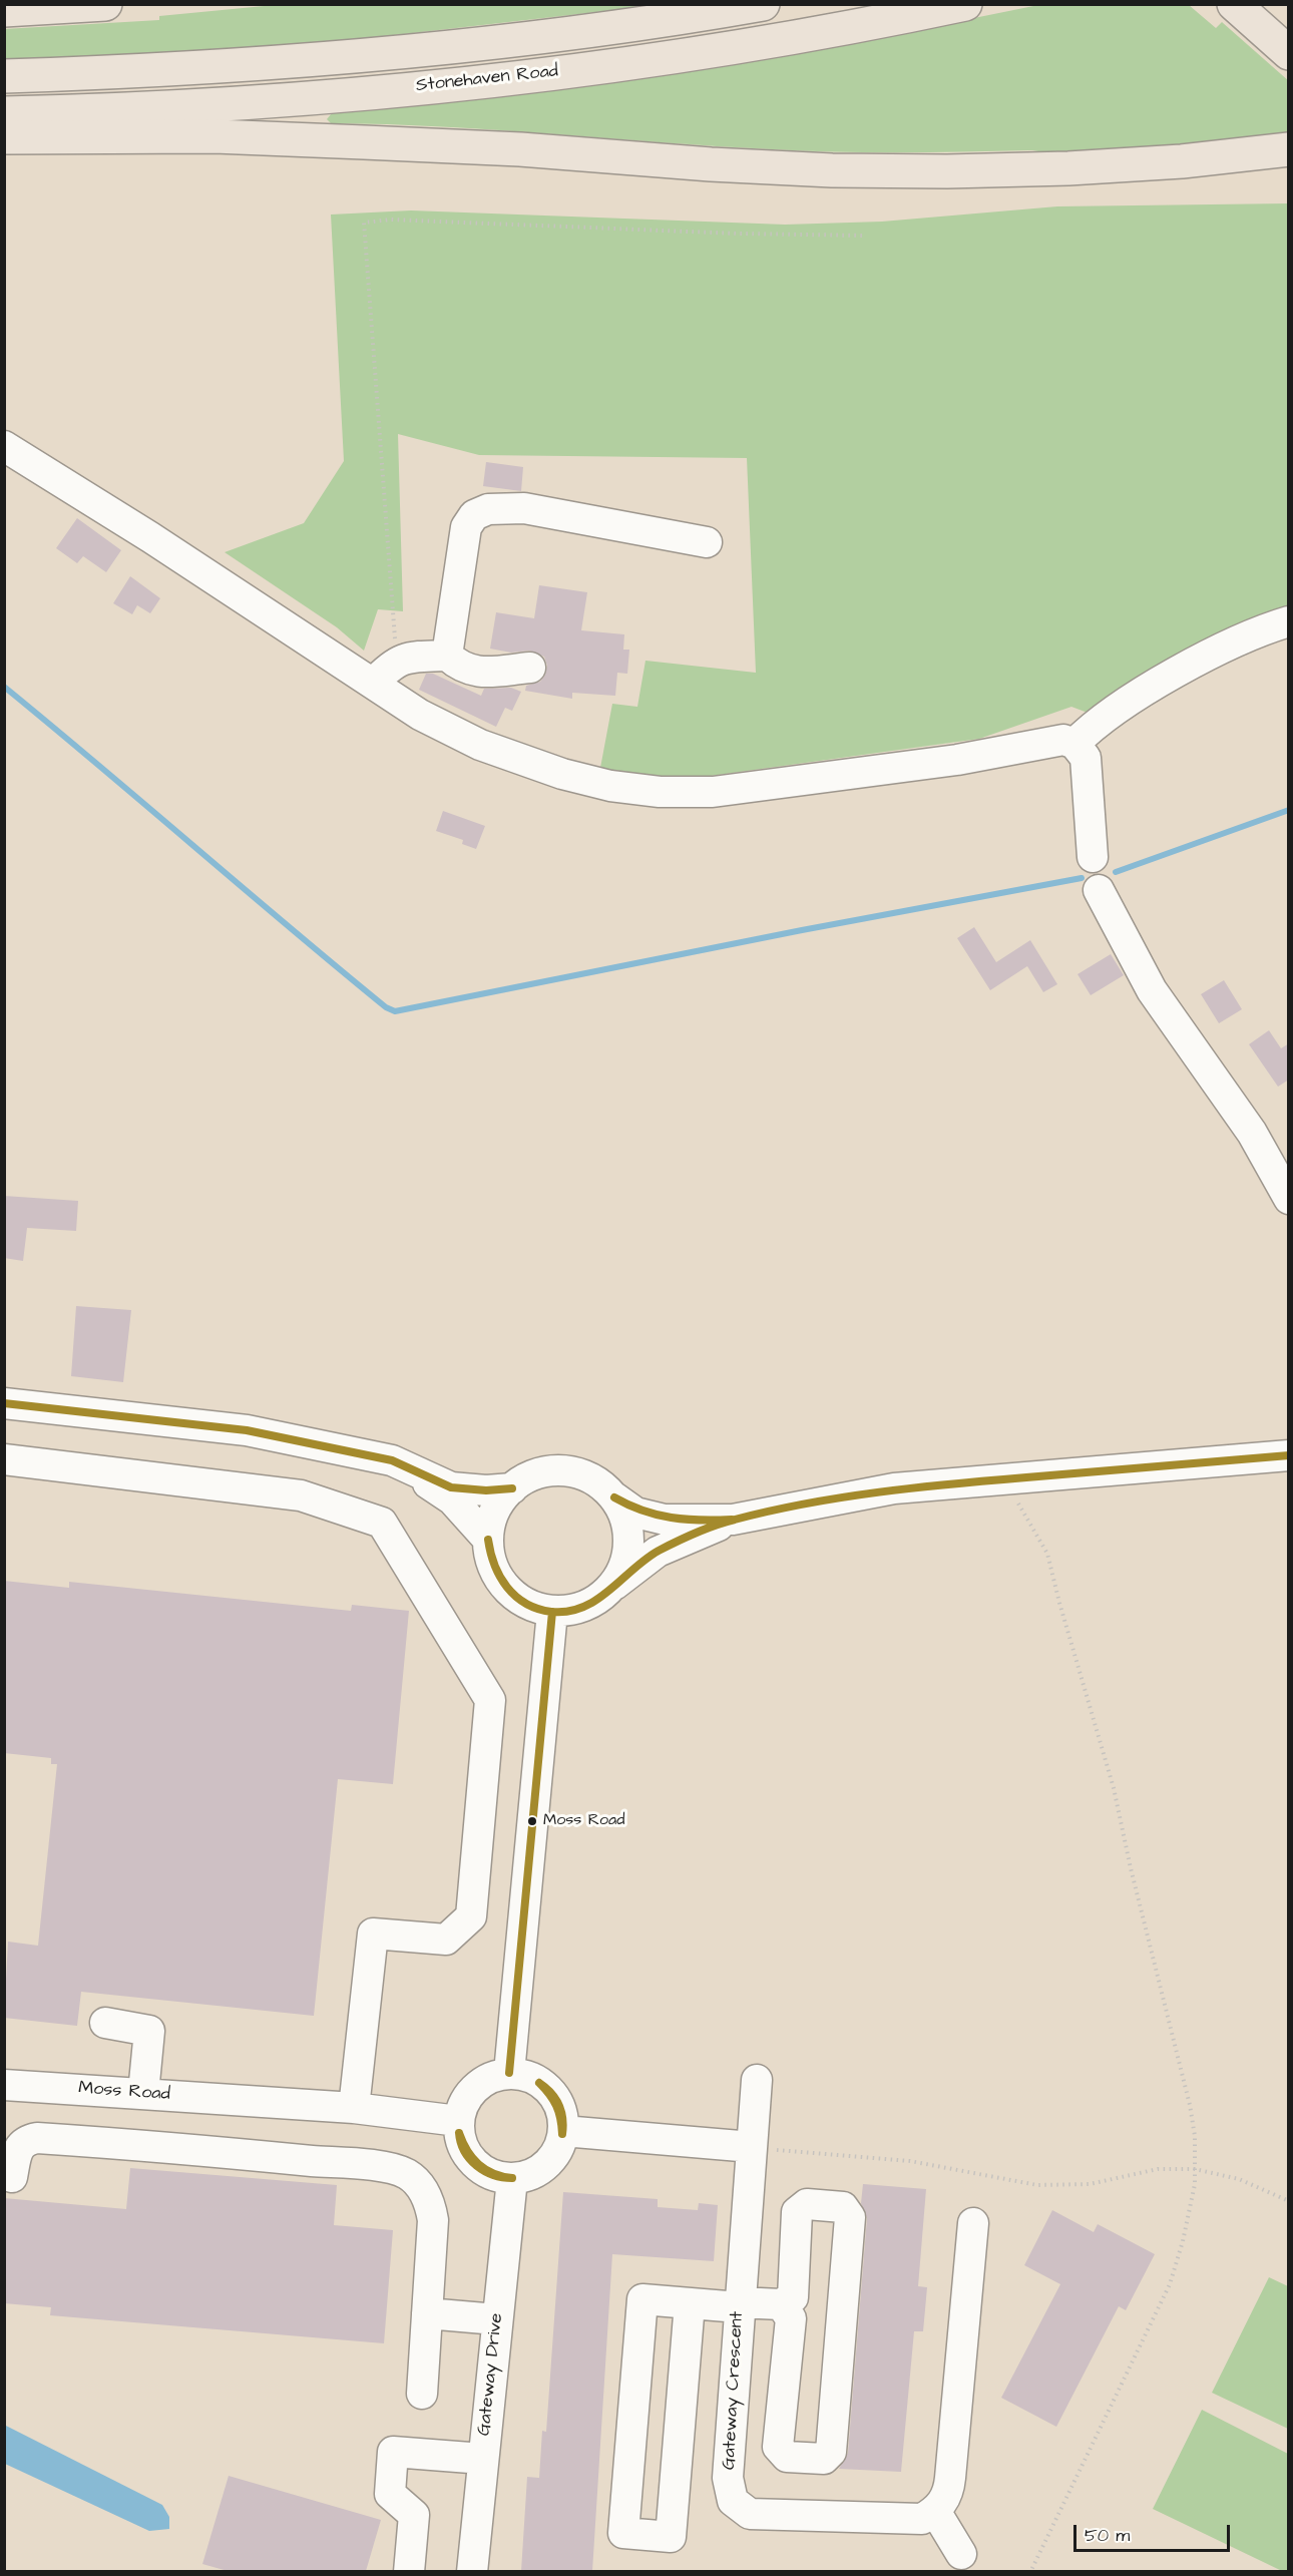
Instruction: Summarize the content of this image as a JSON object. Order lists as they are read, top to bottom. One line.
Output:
{"streets":{"main road":["Stonehaven Road"],"street":["Moss Road","Gateway Drive","Gateway Crescent"]},"crossings":[["Moss Road","Gateway Drive"]],"places":["Moss Road"],"scale_bar":"50 m"}
